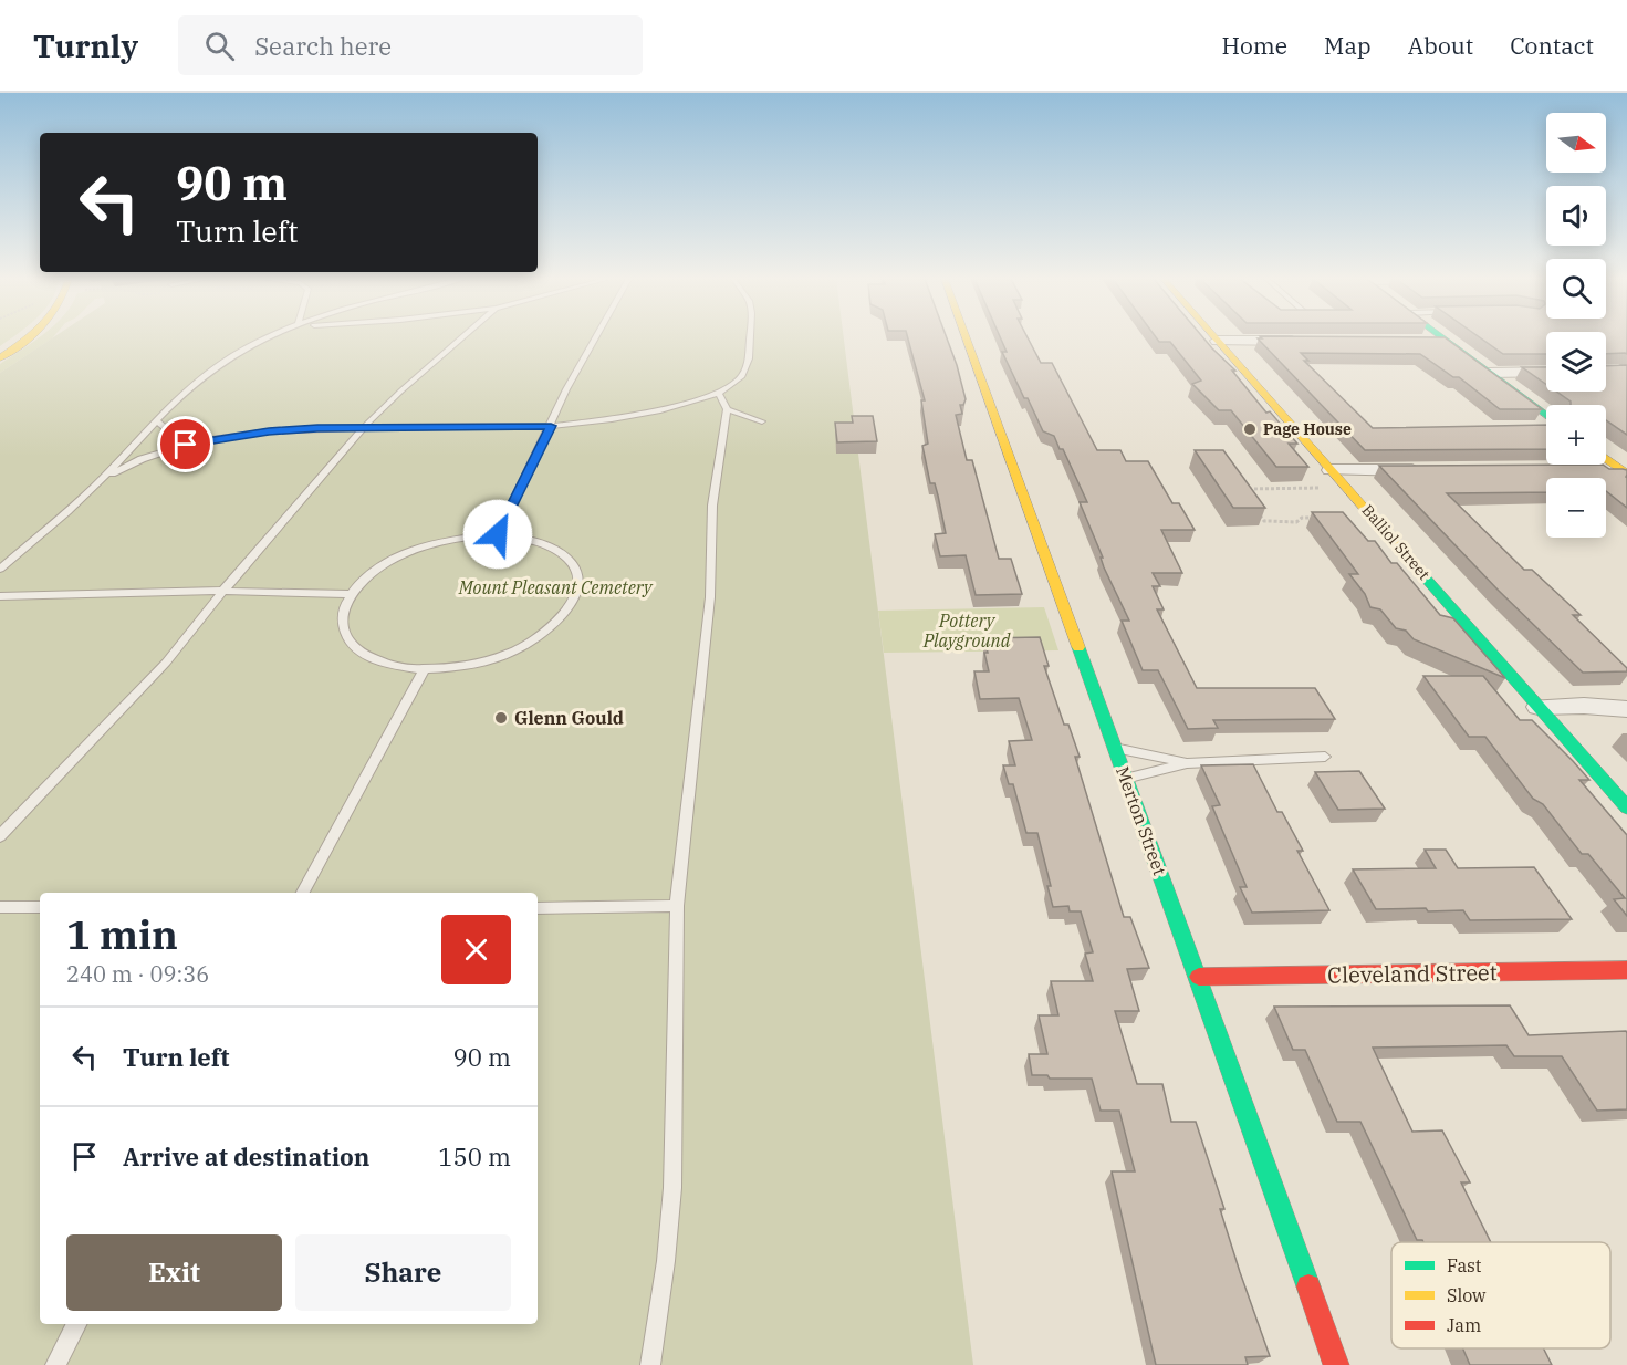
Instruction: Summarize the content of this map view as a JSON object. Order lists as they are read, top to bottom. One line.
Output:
{"streets":{"street":["Balliol Street","Merton Street","Cleveland Street"]},"crossings":[["Merton Street","Cleveland Street"]],"parks":["Mount Pleasant Cemetery","Pottery Playground"],"places":["Page House","Glenn Gould"],"legend":["Fast","Slow","Jam"],"north":"right","page":{"header":"Turnly","search":"Search here","nav":["Home","Map","About","Contact"],"map_buttons":["+","−"],"turn":["90 m","Turn left"],"heading":["1 min","240 m · 09:36"],"list":[{"name":"Turn left","value":"90 m"},{"name":"Arrive at destination","value":"150 m"}],"buttons":["Exit","Share"]}}
